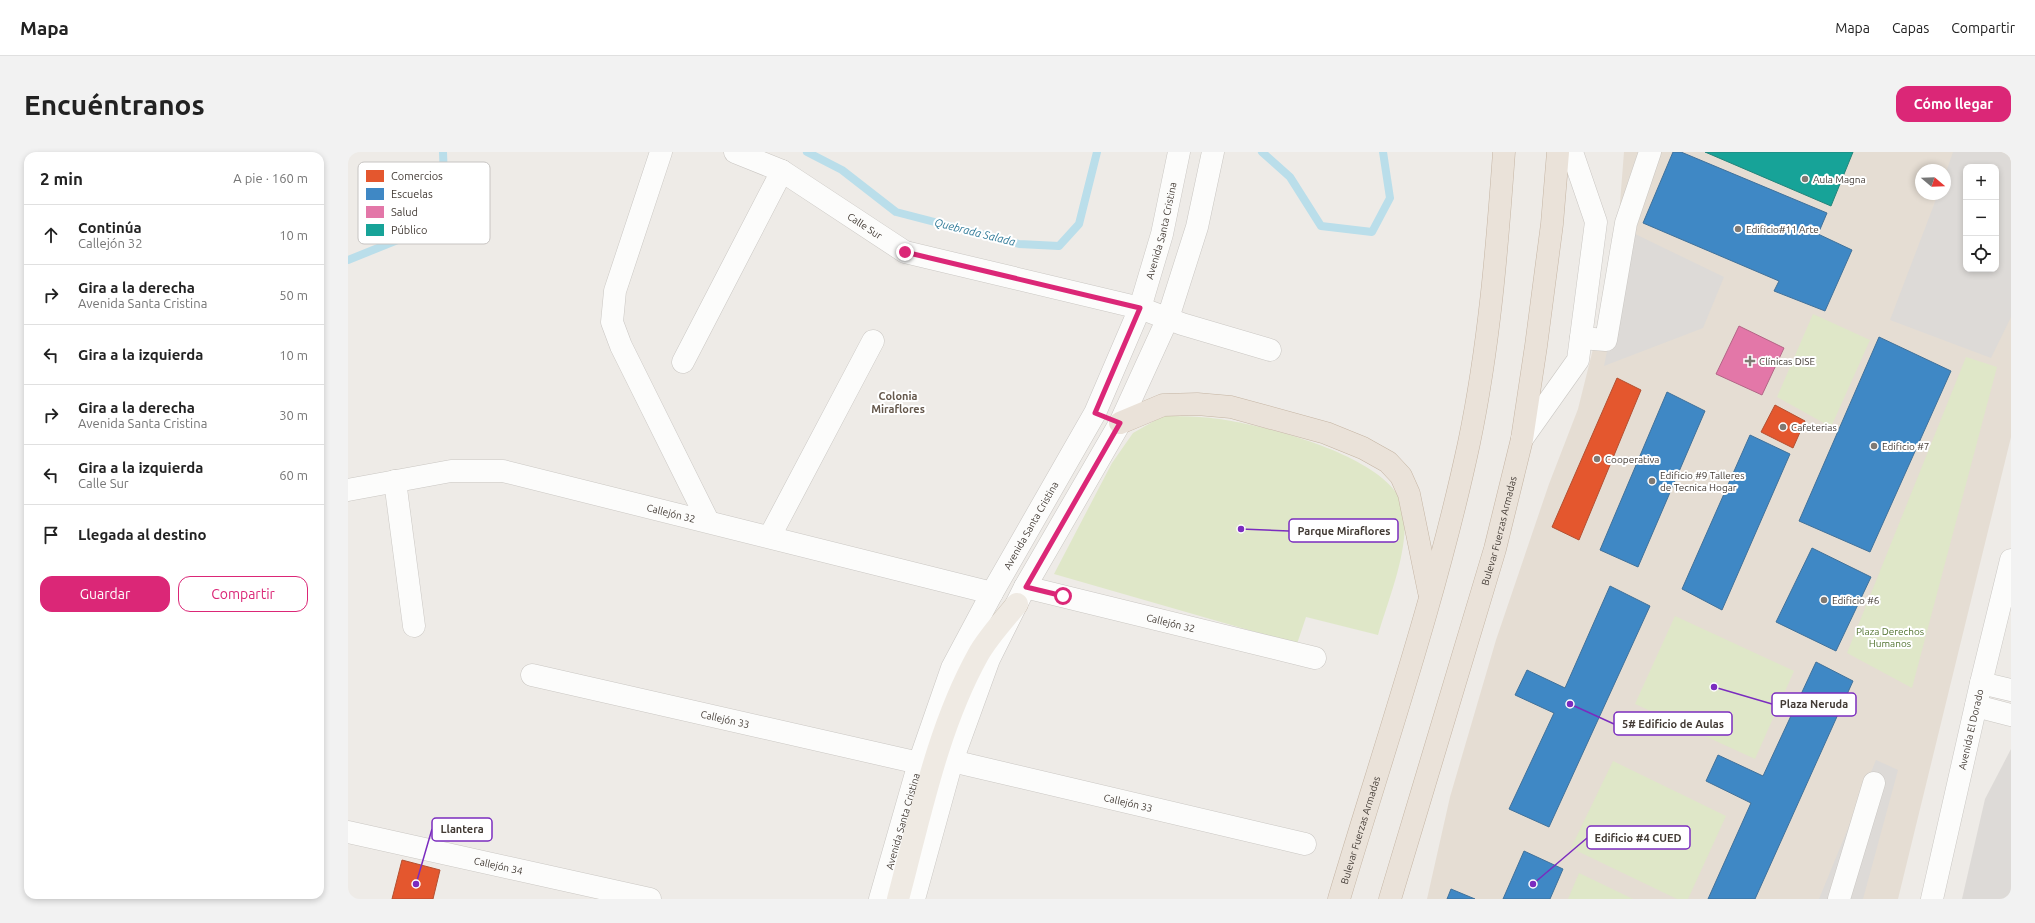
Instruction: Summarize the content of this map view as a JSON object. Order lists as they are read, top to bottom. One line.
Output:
{"streets":{"highway":["Bulevar Fuerzas Armadas"],"street":["Calle Sur","Avenida Santa Cristina","Callejón 32","Callejón 33","Avenida El Dorado","Callejón 34"]},"crossings":[["Calle Sur","Avenida Santa Cristina"],["Avenida Santa Cristina","Callejón 32"],["Avenida Santa Cristina","Callejón 33"]],"districts":["Colonia Miraflores"],"water":["Quebrada Salada"],"parks":["Plaza Derechos Humanos"],"places":{"other":["Aula Magna","Edificio#11 Arte","Cafeterias","Edificio #7","Cooperativa","Edificio #9 Talleres de Tecnica Hogar","Parque Miraflores","Edificio #6","Plaza Neruda","5# Edificio de Aulas","Llantera","Edificio #4 CUED"],"health":["Clínicas DISE"]},"legend":["Comercios","Escuelas","Salud","Público"],"north":"right","page":{"header":"Mapa","nav":["Mapa","Capas","Compartir"],"buttons":["Cómo llegar",["Guardar","Compartir"]],"title":"Encuéntranos","heading":["2 min","A pie · 160 m"],"map_buttons":["+","−"],"list":[["Continúa","Callejón 32","10 m"],["Gira a la derecha","Avenida Santa Cristina","50 m"],["Gira a la izquierda","10 m"],["Gira a la derecha","Avenida Santa Cristina","30 m"],["Gira a la izquierda","Calle Sur","60 m"],"Llegada al destino"]}}
